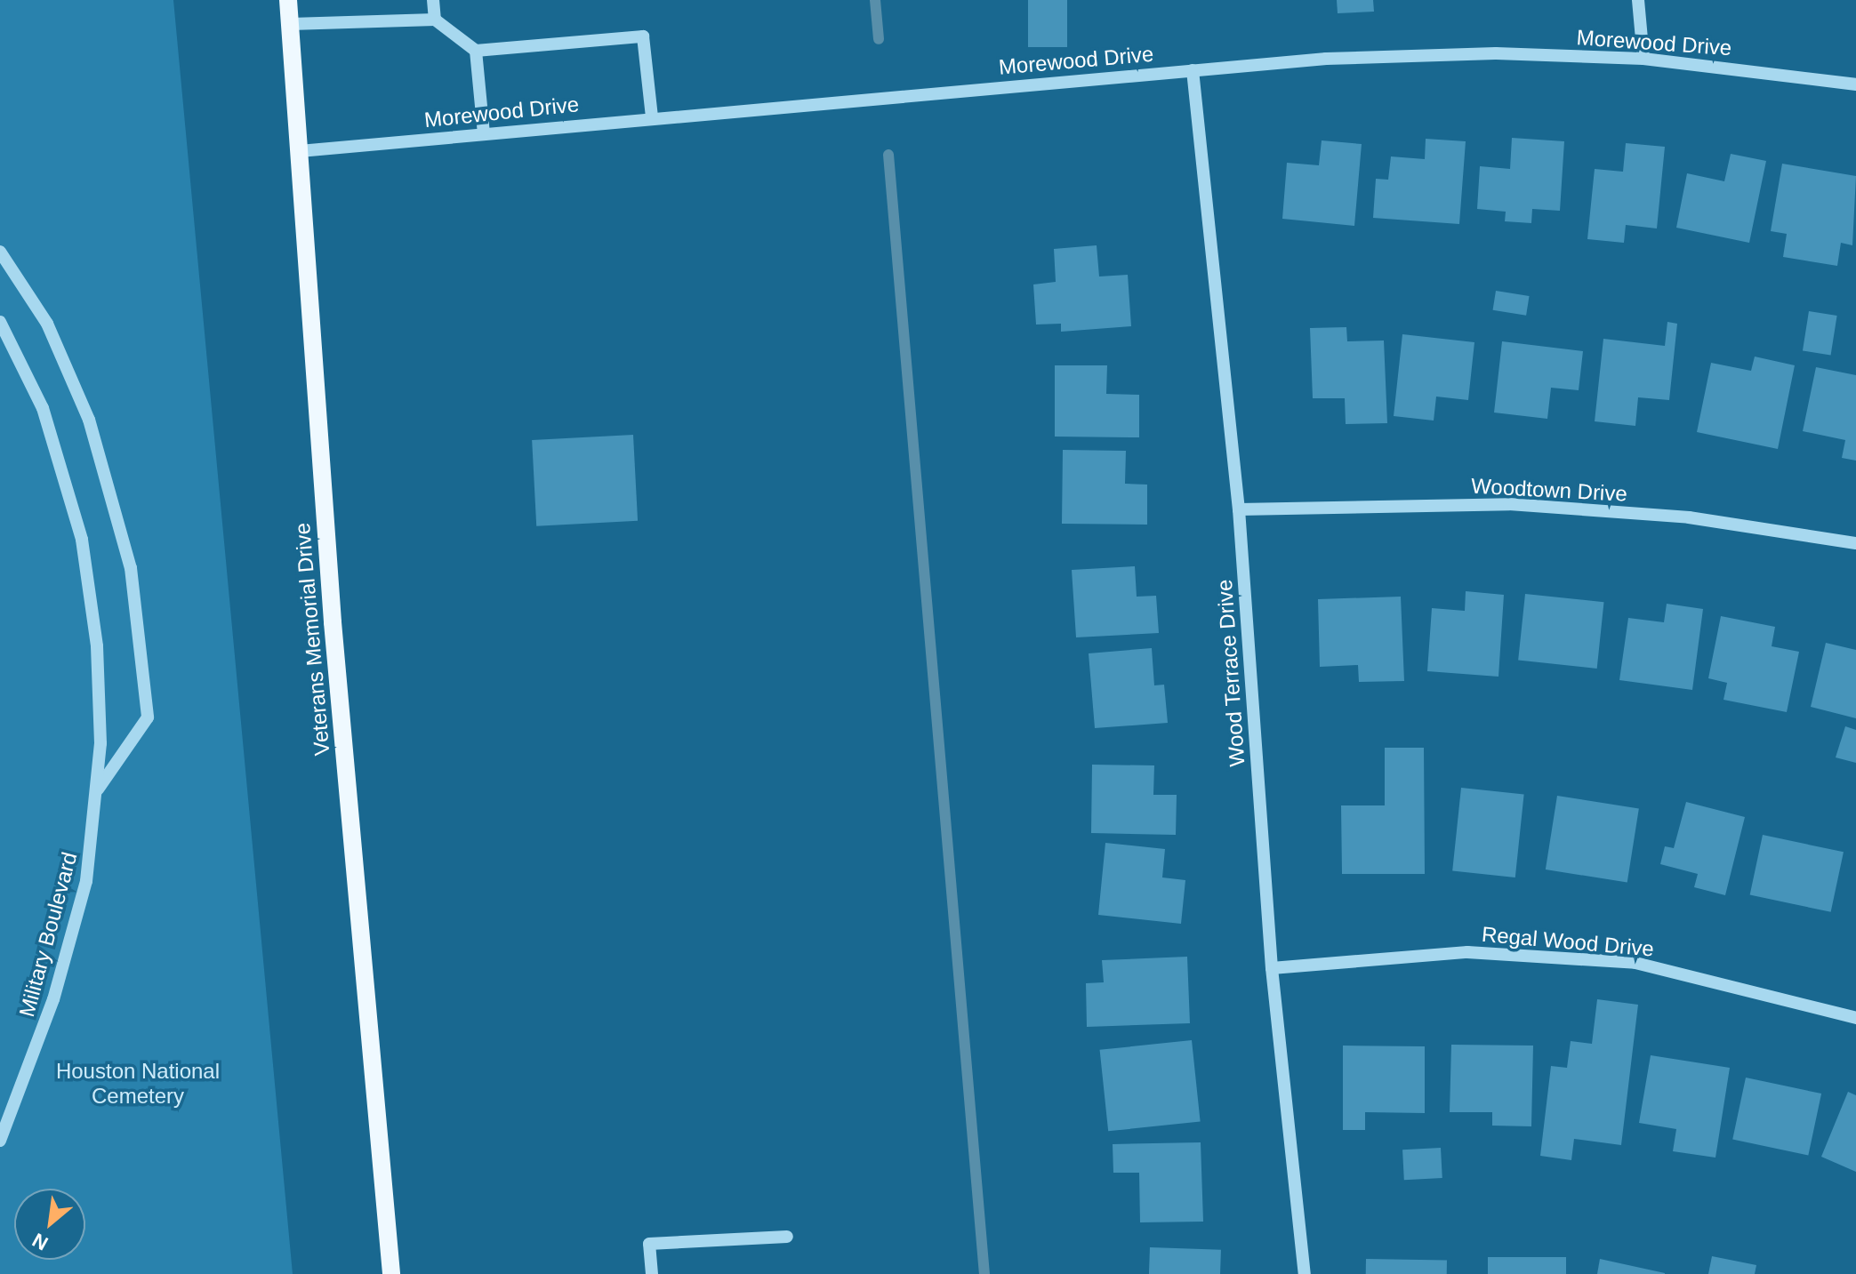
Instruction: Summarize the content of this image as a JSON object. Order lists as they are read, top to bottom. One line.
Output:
{"streets":{"main road":["Veterans Memorial Drive"],"street":["Morewood Drive","Woodtown Drive","Wood Terrace Drive","Military Boulevard","Regal Wood Drive"]},"crossings":[["Morewood Drive","Veterans Memorial Drive"],["Morewood Drive","Wood Terrace Drive"],["Woodtown Drive","Wood Terrace Drive"],["Wood Terrace Drive","Regal Wood Drive"]],"parks":["Houston National Cemetery"],"north":"bottom left"}
